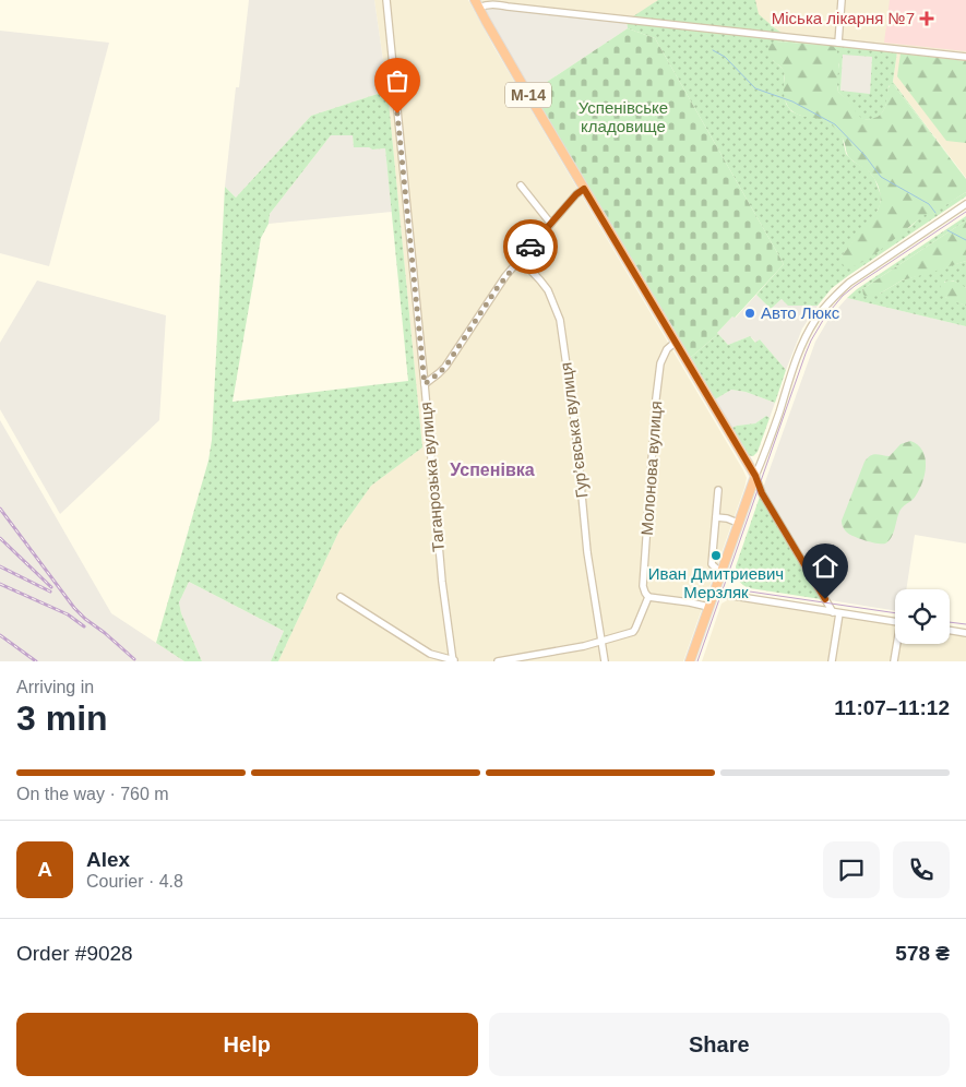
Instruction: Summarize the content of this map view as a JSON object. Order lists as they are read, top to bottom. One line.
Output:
{"streets":{"highway":["М-14"],"street":["Гур’євська вулиця","Молонова вулиця","Таганрозька вулиця"]},"crossings":[["М-14","Молонова вулиця"]],"districts":["Успенівка"],"parks":["Успенівське кладовище"],"places":{"health":["Міська лікарня №7"],"other":["Авто Люкс","Иван Дмитриевич Мерзляк"]},"page":{"heading":["3 min","Arriving in","11:07–11:12"],"panel":["Alex","Courier · 4.8","Order #9028","578 ₴"],"bar":"On the way · 760 m","round":"A","buttons":["Help","Share"]}}
